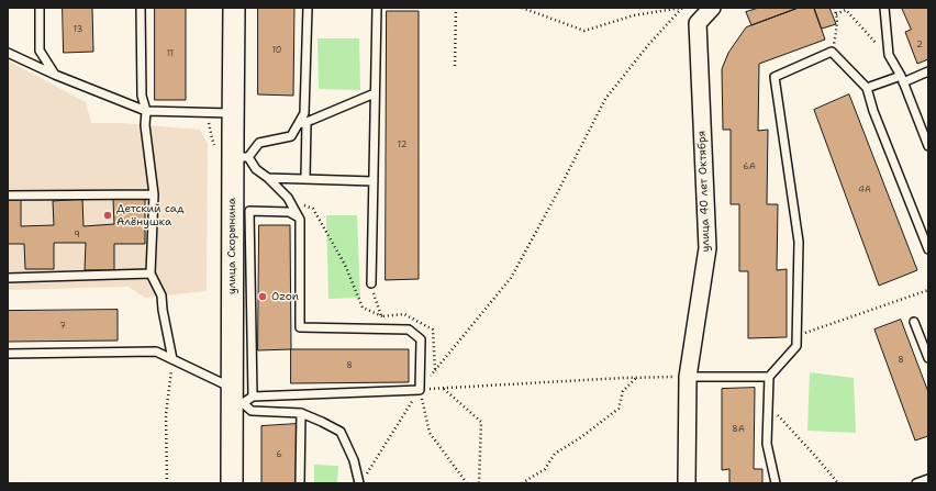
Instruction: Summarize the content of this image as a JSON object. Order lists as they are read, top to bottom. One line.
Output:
{"streets":{"street":["улица 40 лет Октября","улица Скорынина"]},"places":["Детский сад Алёнушка","Ozon"],"house_numbers":["13","2","10","11","12","6А","4А","9","7","8","8","8А","6"]}
